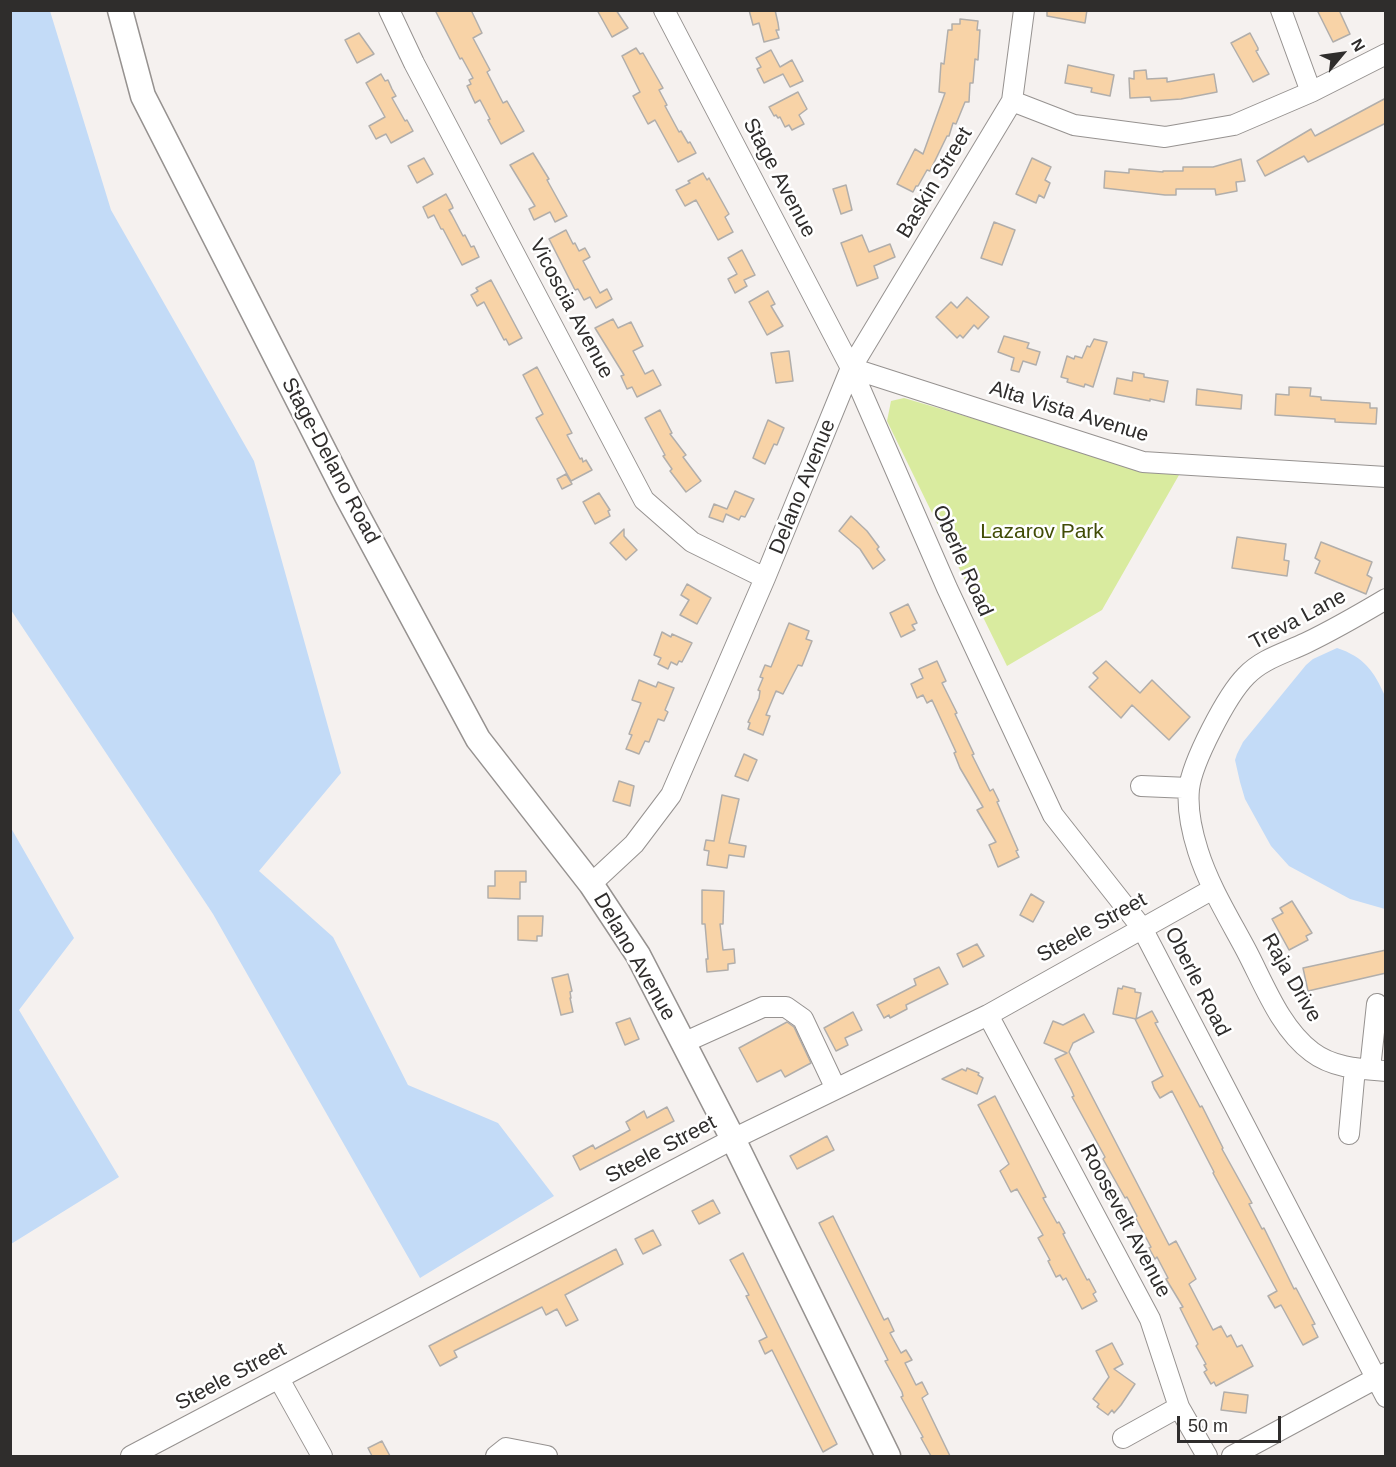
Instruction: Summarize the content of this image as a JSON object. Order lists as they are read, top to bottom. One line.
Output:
{"streets":{"main road":["Stage-Delano Road","Delano Avenue"],"street":["Stage Avenue","Baskin Street","Vicoscia Avenue","Alta Vista Avenue","Oberle Road","Treva Lane","Steele Street","Raja Drive","Roosevelt Avenue"]},"crossings":[["Stage Avenue","Baskin Street"],["Stage Avenue","Alta Vista Avenue"],["Stage Avenue","Delano Avenue"],["Stage Avenue","Oberle Road"],["Baskin Street","Alta Vista Avenue"],["Baskin Street","Delano Avenue"],["Baskin Street","Oberle Road"],["Vicoscia Avenue","Delano Avenue"],["Alta Vista Avenue","Delano Avenue"],["Alta Vista Avenue","Oberle Road"],["Stage-Delano Road","Delano Avenue"],["Delano Avenue","Oberle Road"],["Delano Avenue","Steele Street"],["Oberle Road","Steele Street"],["Treva Lane","Steele Street"],["Treva Lane","Raja Drive"],["Steele Street","Raja Drive"],["Steele Street","Roosevelt Avenue"]],"parks":["Lazarov Park"],"scale_bar":"50 m","north":"top right"}
